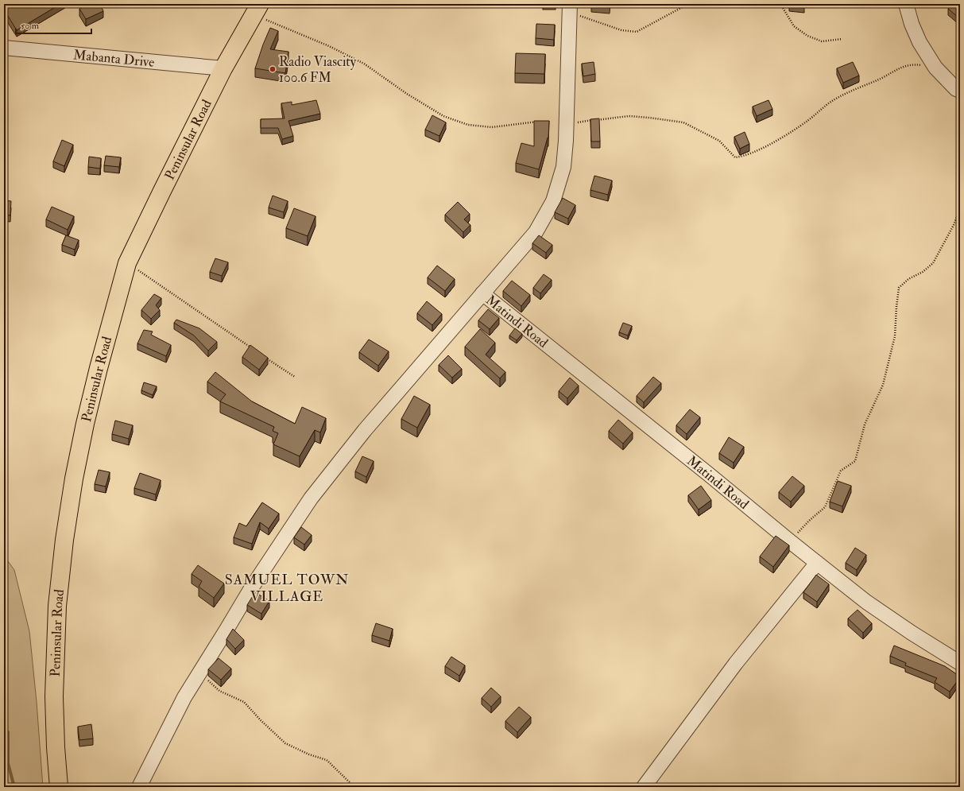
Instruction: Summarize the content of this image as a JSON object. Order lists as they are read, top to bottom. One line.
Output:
{"streets":{"main road":["Peninsular Road"],"street":["Mabanta Drive","Matindi Road"]},"crossings":[["Mabanta Drive","Peninsular Road"]],"districts":["SAMUEL TOWN VILLAGE"],"places":["Radio Viascity 100.6 FM"],"scale_bar":"50 m"}
